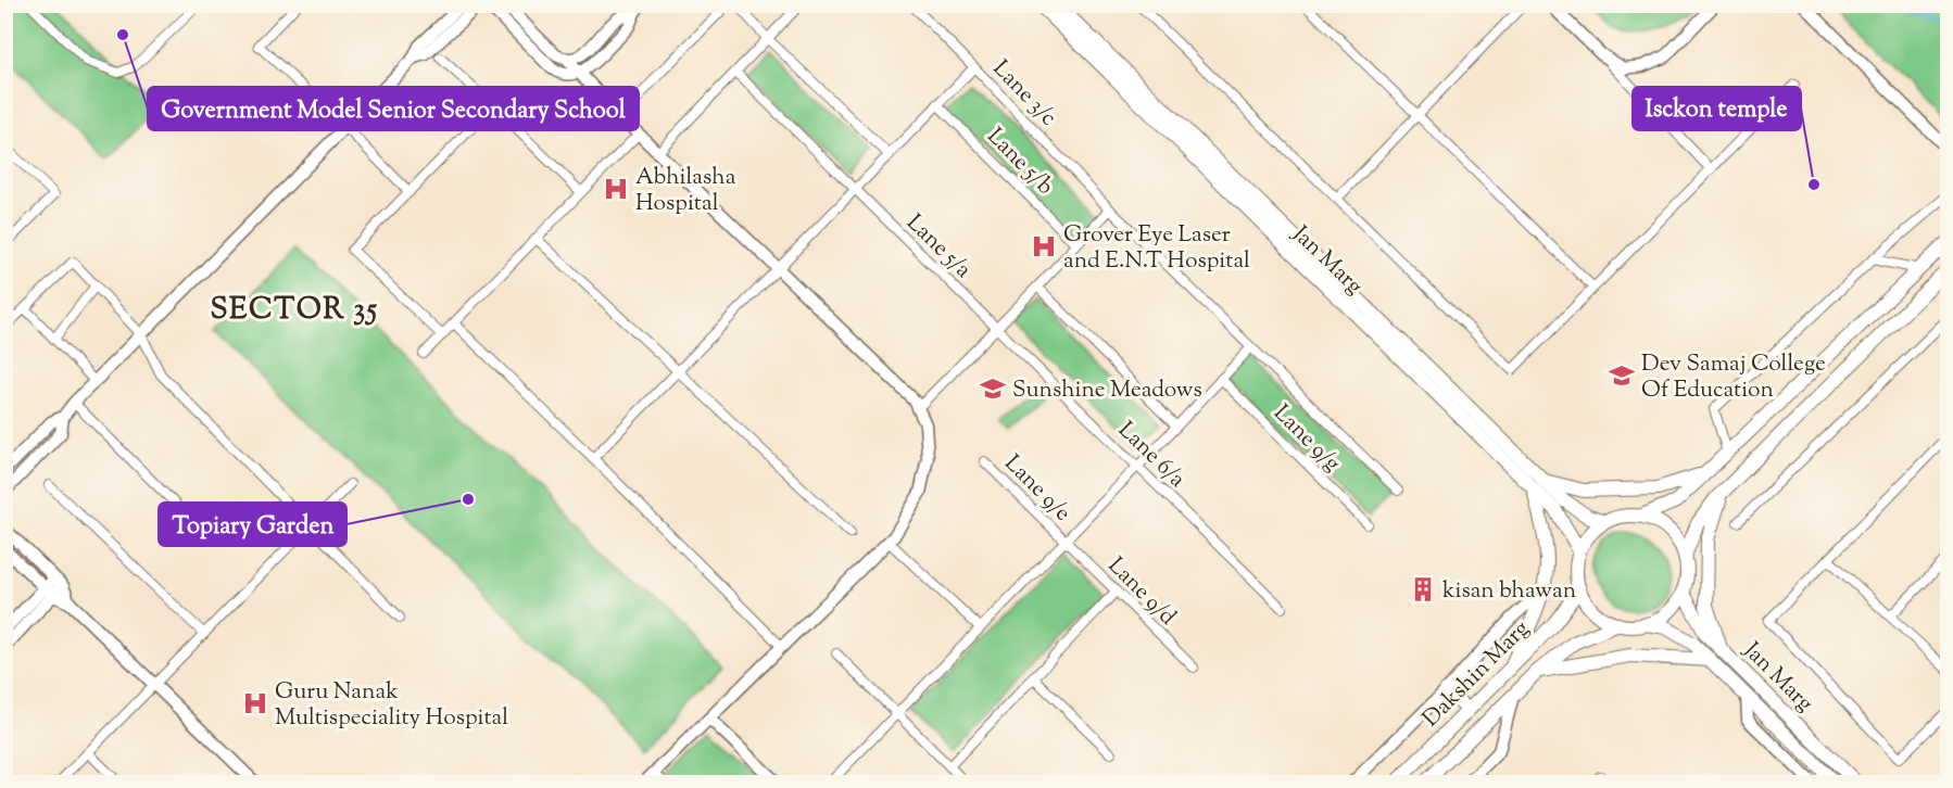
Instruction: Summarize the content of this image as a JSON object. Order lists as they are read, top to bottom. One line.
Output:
{"streets":{"main road":["Jan Marg","Dakshin Marg"],"street":["Lane 3/c","Lane 5/b","Lane 5/a","Lane 9/g","Lane 6/a","Lane 9/e","Lane 9/d"]},"crossings":[["Lane 5/a","Lane 6/a"],["Jan Marg","Dakshin Marg"],["Lane 9/e","Lane 9/d"]],"districts":["SECTOR 35"],"places":{"other":["Government Model Senior Secondary School","Isckon temple","Topiary Garden"],"hospital":["Abhilasha Hospital","Grover Eye Laser and E.N.T Hospital","Guru Nanak Multispeciality Hospital"],"school or university":["Dev Samaj College Of Education","Sunshine Meadows"],"building":["kisan bhawan"]}}
